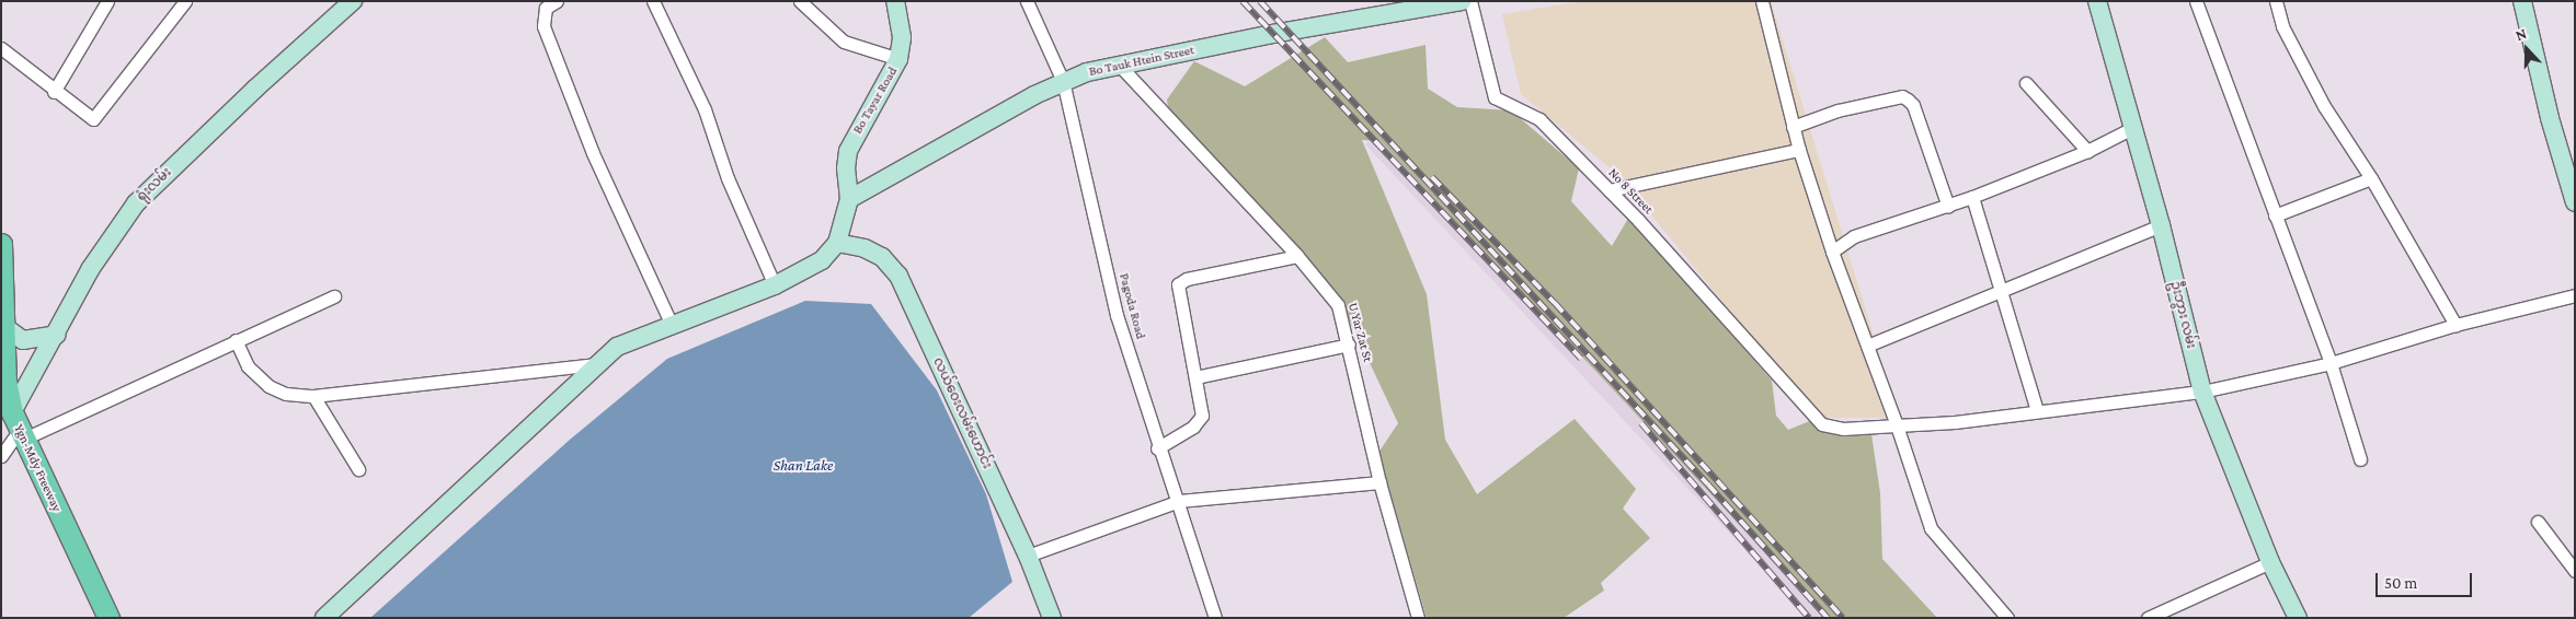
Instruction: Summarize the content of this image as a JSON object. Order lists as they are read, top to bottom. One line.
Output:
{"streets":{"main road":["Ygn-Mdy Freeway"],"street":["Bo Tauk Htein Street","Bo Tayar Road","ရုံးလမ်း","No 8 Street","Pagoda Road","ဦးဘွား လမ်း","U Yar Zat St","လယ်ဝေးလမ်းဟောင်း"]},"crossings":[["Bo Tauk Htein Street","Bo Tayar Road"],["Bo Tauk Htein Street","Pagoda Road"],["Bo Tauk Htein Street","U Yar Zat St"],["Bo Tayar Road","လယ်ဝေးလမ်းဟောင်း"],["ရုံးလမ်း","Ygn-Mdy Freeway"],["No 8 Street","ဦးဘွား လမ်း"]],"water":["Shan Lake"],"scale_bar":"50 m","north":"top"}
